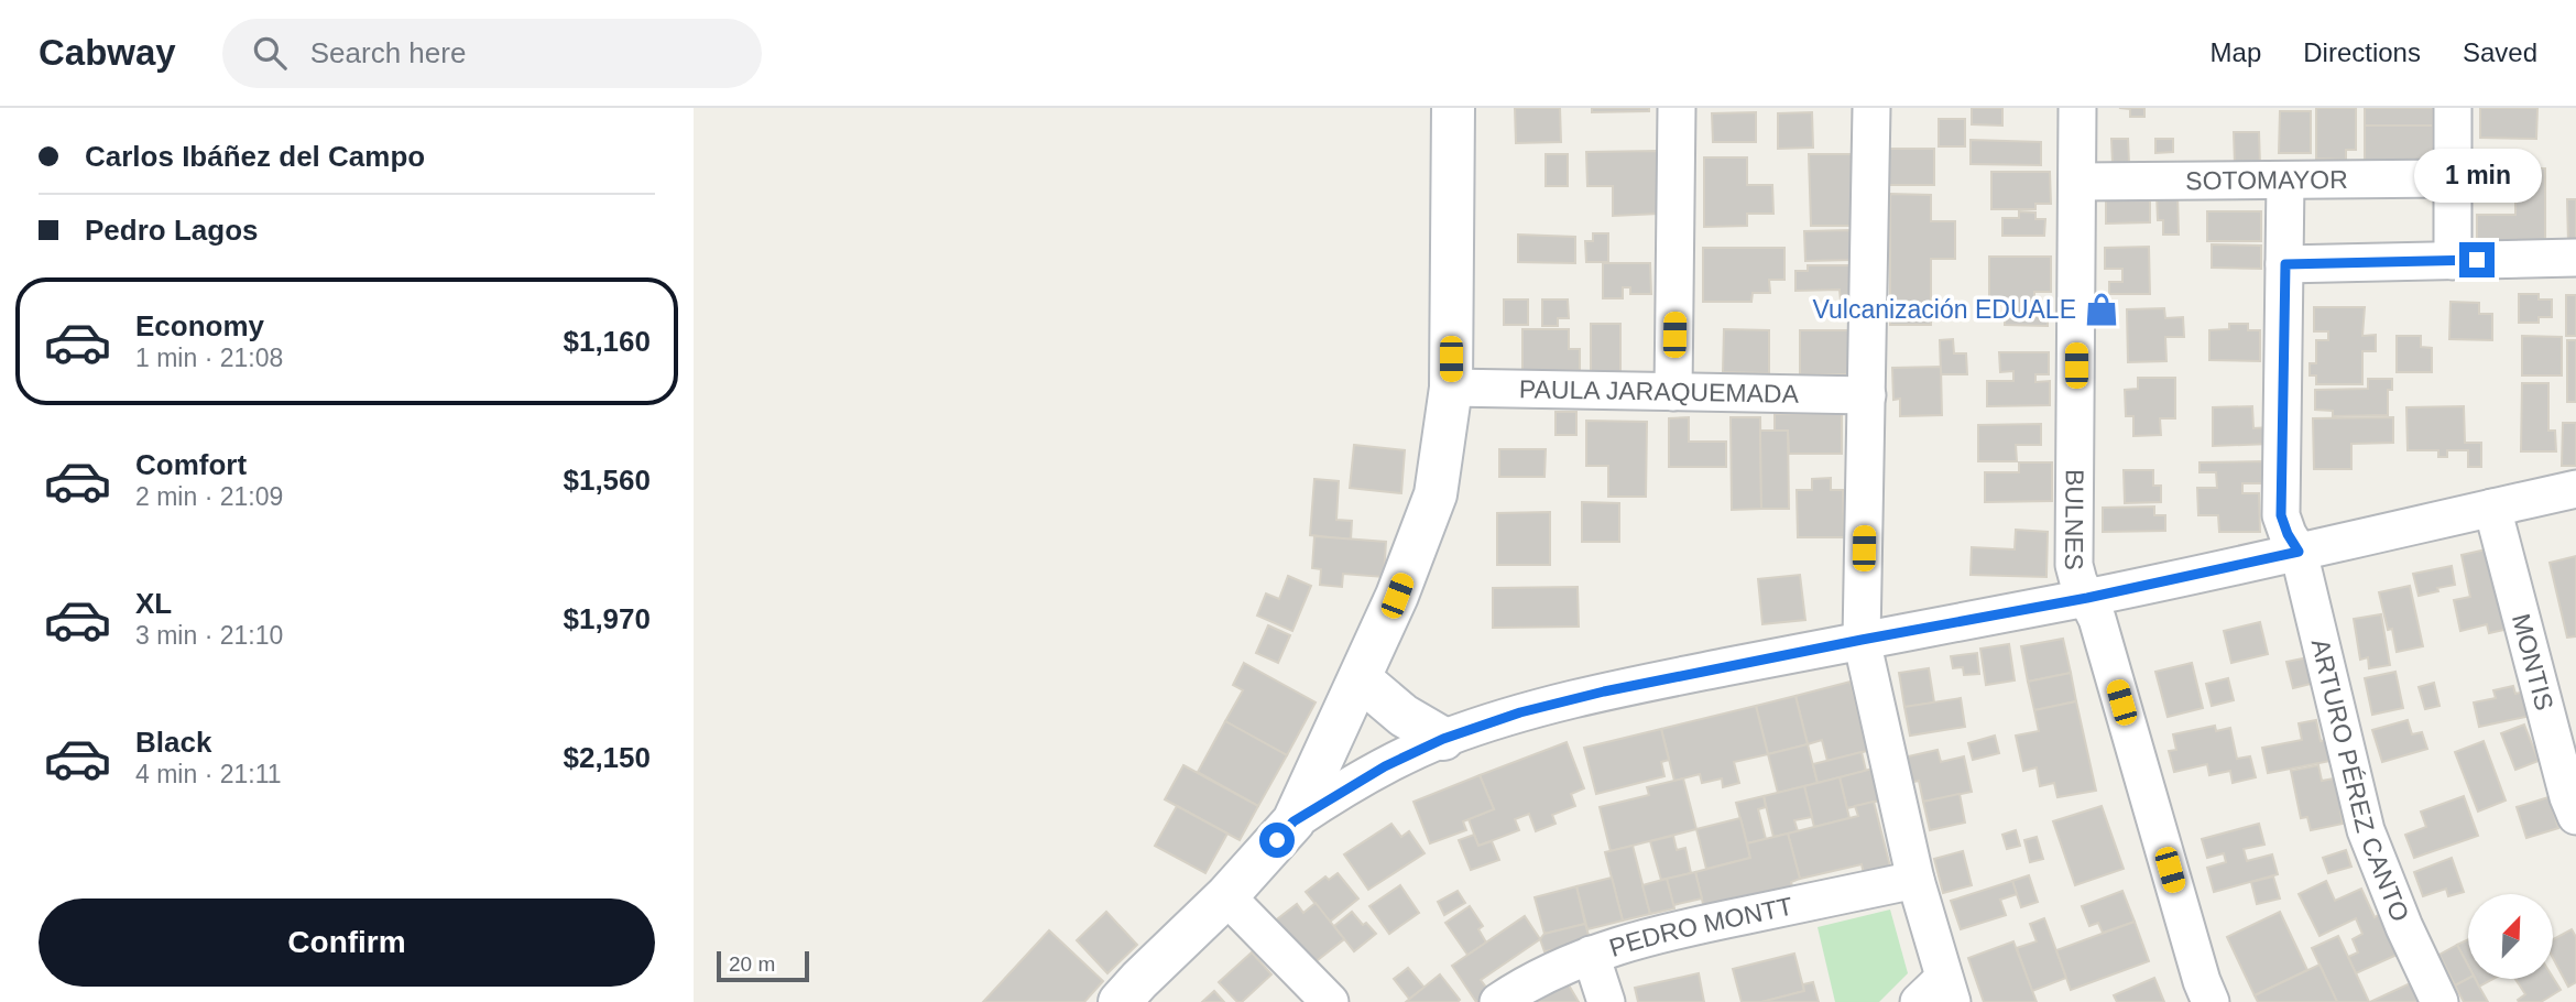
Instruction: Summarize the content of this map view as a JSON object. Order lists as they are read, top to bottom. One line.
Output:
{"streets":{"street":["SOTOMAYOR","PAULA JARAQUEMADA","BULNES","MONTIS","ARTURO PÉREZ CANTO","PEDRO MONTT"]},"crossings":[["SOTOMAYOR","BULNES"],["SOTOMAYOR","ARTURO PÉREZ CANTO"]],"places":{"shop":["Vulcanización EDUALE"]},"scale_bar":"20 m","north":"top right","page":{"header":"Cabway","search":"Search here","nav":["Map","Directions","Saved"],"banner":["Carlos Ibáñez del Campo","Pedro Lagos"],"bubble":"1 min","list":[{"name":"Economy","note":"1 min · 21:08","value":"$1,160"},{"name":"Comfort","note":"2 min · 21:09","value":"$1,560"},{"name":"XL","note":"3 min · 21:10","value":"$1,970"},{"name":"Black","note":"4 min · 21:11","value":"$2,150"}],"buttons":"Confirm","scale":"20 m"}}
